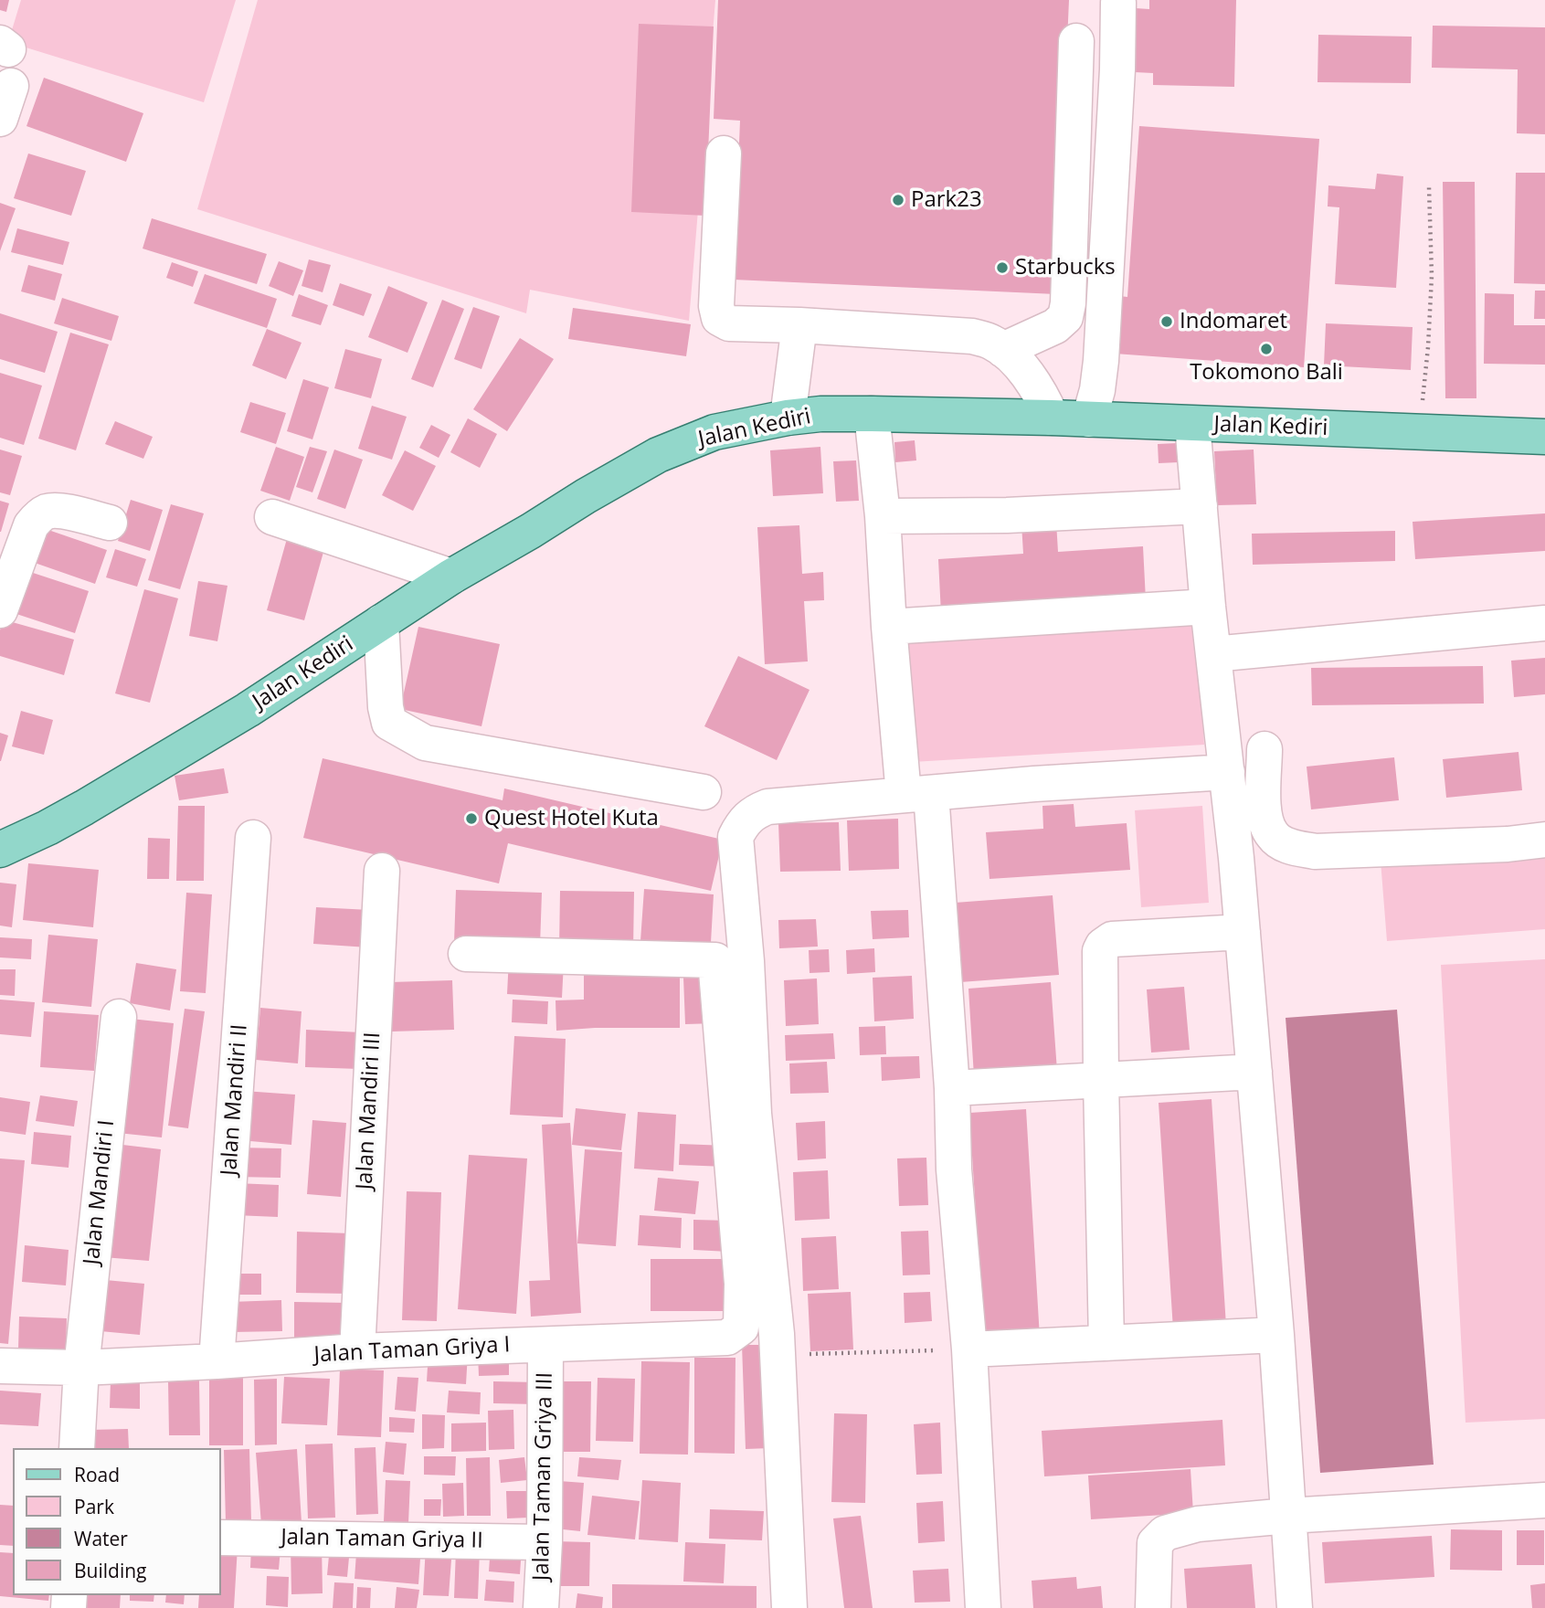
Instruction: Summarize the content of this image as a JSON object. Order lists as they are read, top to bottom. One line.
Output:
{"streets":{"main road":["Jalan Kediri"],"street":["Jalan Mandiri II","Jalan Mandiri III","Jalan Mandiri I","Jalan Taman Griya I","Jalan Taman Griya III","Jalan Taman Griya II"]},"crossings":[["Jalan Mandiri II","Jalan Taman Griya I"],["Jalan Mandiri III","Jalan Taman Griya I"],["Jalan Mandiri I","Jalan Taman Griya I"],["Jalan Taman Griya I","Jalan Taman Griya III"],["Jalan Taman Griya III","Jalan Taman Griya II"]],"places":["Park23","Starbucks","Indomaret","Tokomono Bali","Quest Hotel Kuta"],"legend":["Road","Park","Water","Building"]}
